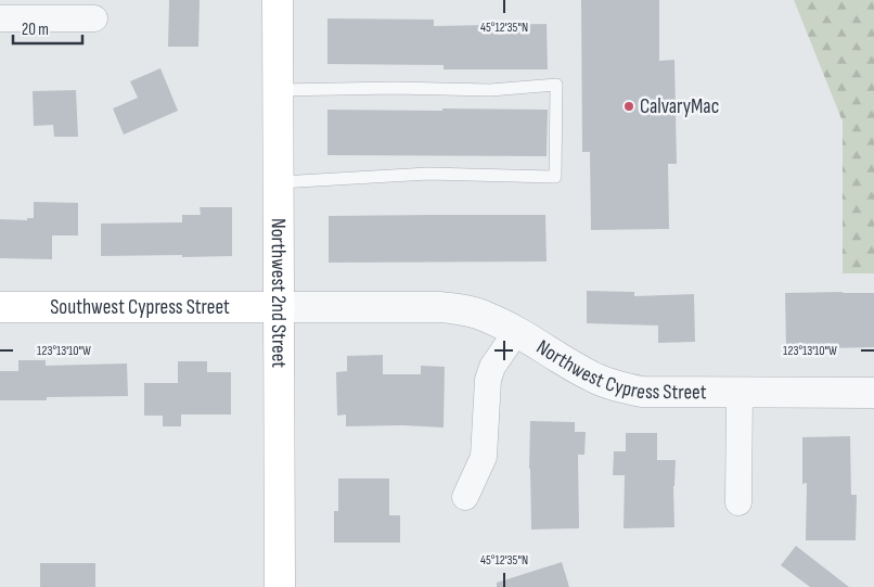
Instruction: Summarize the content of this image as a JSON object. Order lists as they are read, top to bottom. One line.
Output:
{"streets":{"main road":["Northwest 2nd Street","Southwest Cypress Street"],"street":["Northwest Cypress Street"]},"crossings":[["Northwest 2nd Street","Southwest Cypress Street"],["Northwest 2nd Street","Northwest Cypress Street"],["Southwest Cypress Street","Northwest Cypress Street"]],"places":["CalvaryMac"],"scale_bar":"20 m","coordinates":["45°12'35\"N","123°13'10\"W"]}
